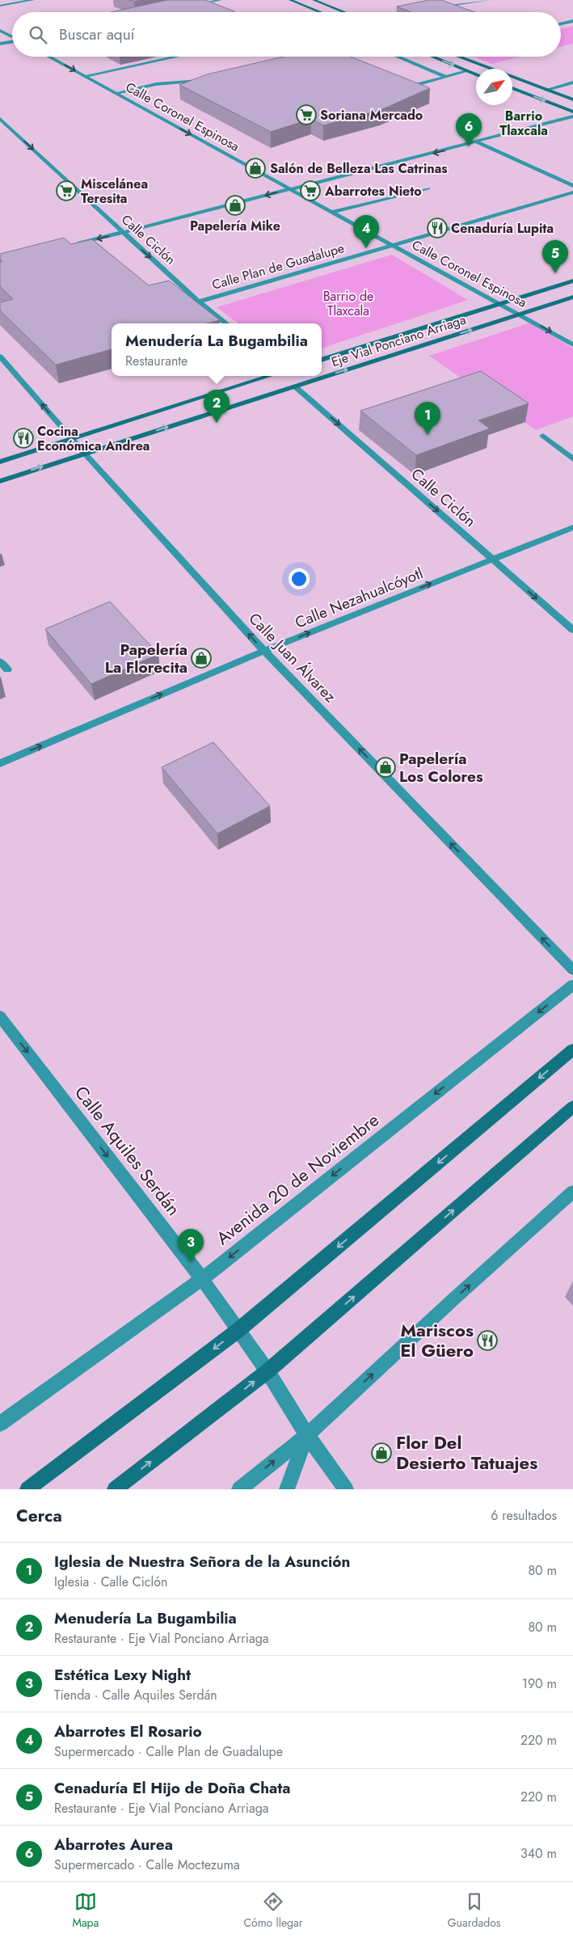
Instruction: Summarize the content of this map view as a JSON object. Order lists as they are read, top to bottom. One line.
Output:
{"streets":{"main road":["Eje Vial Ponciano Arriaga"],"street":["Calle Coronel Espinosa","Calle Ciclón","Calle Plan de Guadalupe","Calle Nezahualcóyotl","Calle Juan Álvarez","Calle Aquiles Serdán","Avenida 20 de Noviembre"]},"crossings":[["Calle Coronel Espinosa","Calle Plan de Guadalupe"],["Calle Coronel Espinosa","Eje Vial Ponciano Arriaga"],["Calle Ciclón","Calle Plan de Guadalupe"],["Calle Ciclón","Eje Vial Ponciano Arriaga"],["Calle Ciclón","Calle Nezahualcóyotl"],["Eje Vial Ponciano Arriaga","Calle Juan Álvarez"],["Calle Nezahualcóyotl","Calle Juan Álvarez"],["Calle Aquiles Serdán","Avenida 20 de Noviembre"]],"one_way":["Calle Coronel Espinosa","Calle Ciclón","Calle Nezahualcóyotl","Calle Juan Álvarez","Calle Aquiles Serdán","Avenida 20 de Noviembre"],"districts":["Barrio Tlaxcala"],"parks":["Barrio de Tlaxcala"],"places":{"supermarket":["Soriana Mercado","Miscelánea Teresita","Abarrotes Nieto"],"shop":["Salón de Belleza Las Catrinas","Papelería Mike","Papelería La Florecita","Papelería Los Colores","Flor Del Desierto Tatuajes"],"restaurant":["Cenaduría Lupita","Cocina Económica Andrea","Mariscos El Güero"]},"north":"top right","page":{"search":"Buscar aquí","pins":["6","4","5","2","1","3"],"popup":["Menudería La Bugambilia","Restaurante"],"heading":["Cerca","6 resultados"],"list":[{"mark":"1","name":"Iglesia de Nuestra Señora de la Asunción","note":"Iglesia · Calle Ciclón","value":"80 m"},{"mark":"2","name":"Menudería La Bugambilia","note":"Restaurante · Eje Vial Ponciano Arriaga","value":"80 m"},{"mark":"3","name":"Estética Lexy Night","note":"Tienda · Calle Aquiles Serdán","value":"190 m"},{"mark":"4","name":"Abarrotes El Rosario","note":"Supermercado · Calle Plan de Guadalupe","value":"220 m"},{"mark":"5","name":"Cenaduría El Hijo de Doña Chata","note":"Restaurante · Eje Vial Ponciano Arriaga","value":"220 m"},{"mark":"6","name":"Abarrotes Aurea","note":"Supermercado · Calle Moctezuma","value":"340 m"}],"nav":["Mapa","Cómo llegar","Guardados"]}}
